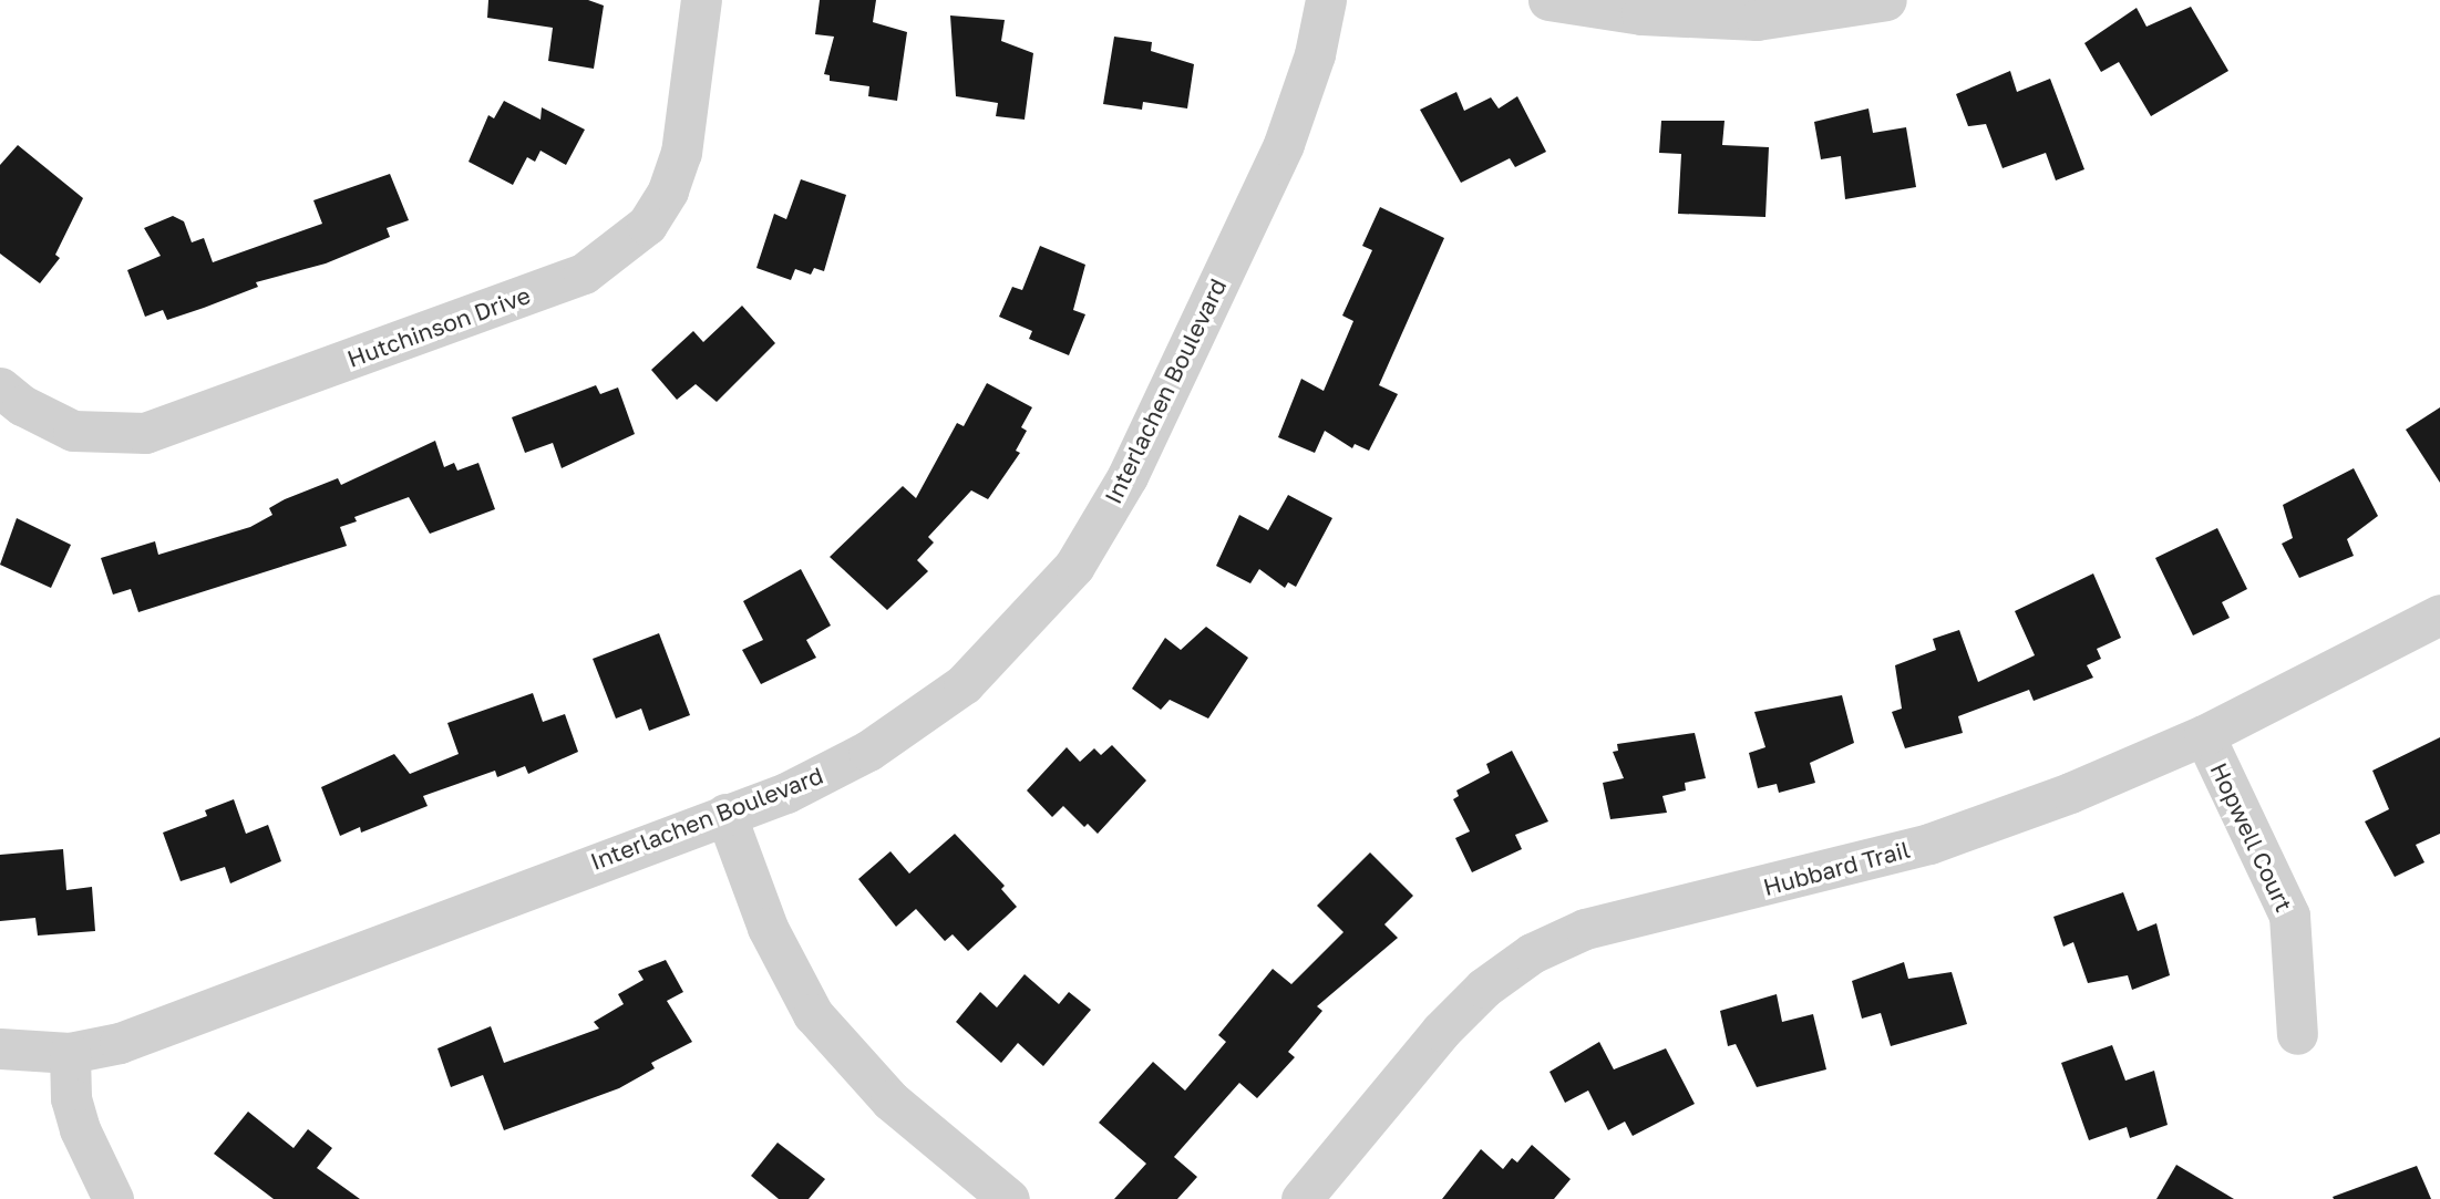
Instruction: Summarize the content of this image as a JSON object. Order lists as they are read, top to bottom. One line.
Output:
{"streets":{"street":["Hutchinson Drive","Interlachen Boulevard","Hopwell Court","Hubbard Trail"]},"crossings":[["Hopwell Court","Hubbard Trail"]]}
